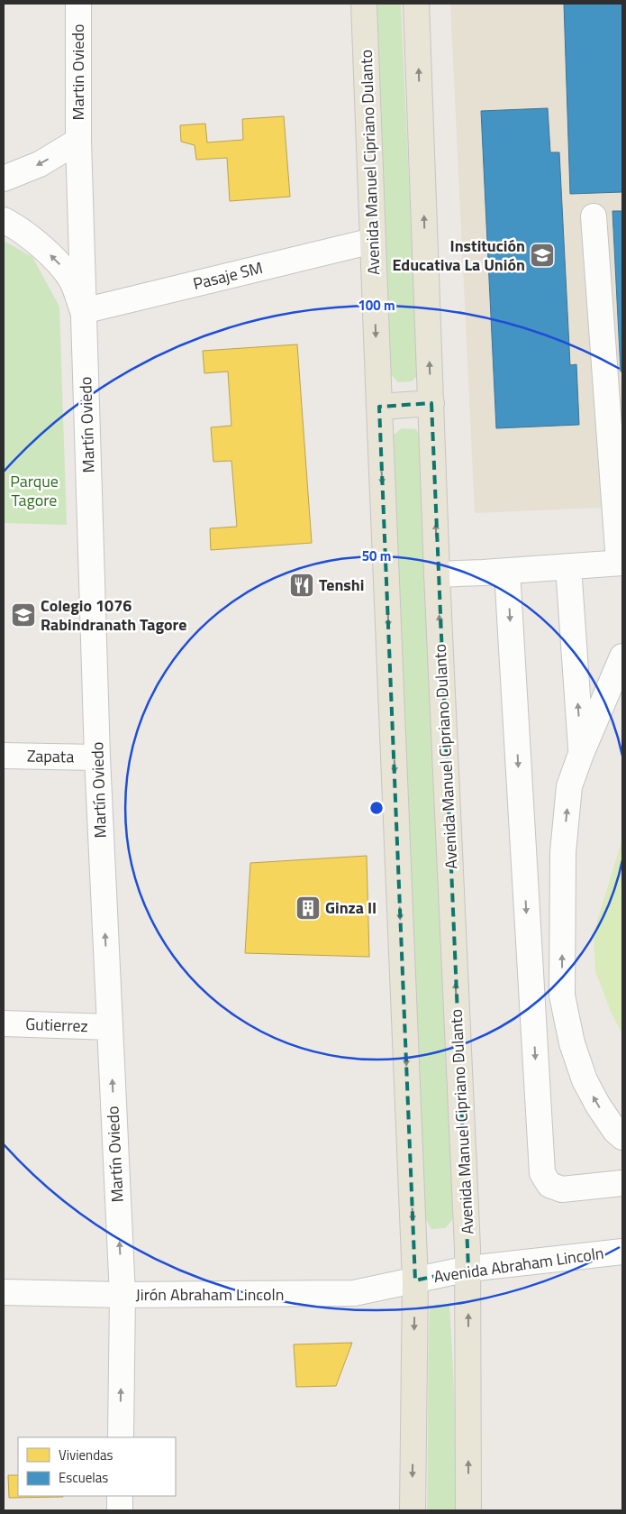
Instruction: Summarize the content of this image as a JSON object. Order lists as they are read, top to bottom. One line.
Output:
{"streets":{"main road":["Avenida Manuel Cipriano Dulanto"],"street":["Martin Oviedo","Pasaje SM","Martín Oviedo","Zapata","Gutierrez","Avenida Abraham Lincoln","Jirón Abraham Lincoln"]},"crossings":[["Martin Oviedo","Martín Oviedo"],["Avenida Manuel Cipriano Dulanto","Pasaje SM"],["Avenida Manuel Cipriano Dulanto","Avenida Abraham Lincoln"],["Avenida Manuel Cipriano Dulanto","Jirón Abraham Lincoln"],["Pasaje SM","Martín Oviedo"],["Martín Oviedo","Zapata"],["Martín Oviedo","Gutierrez"],["Martín Oviedo","Jirón Abraham Lincoln"],["Avenida Abraham Lincoln","Jirón Abraham Lincoln"]],"one_way":["Martín Oviedo"],"parks":["Parque Tagore"],"places":{"school or university":["Institución Educativa La Unión","Colegio 1076 Rabindranath Tagore"],"restaurant":["Tenshi"],"building":["Ginza II"]},"legend":["Viviendas","Escuelas"],"rings":["100 m","50 m"]}
